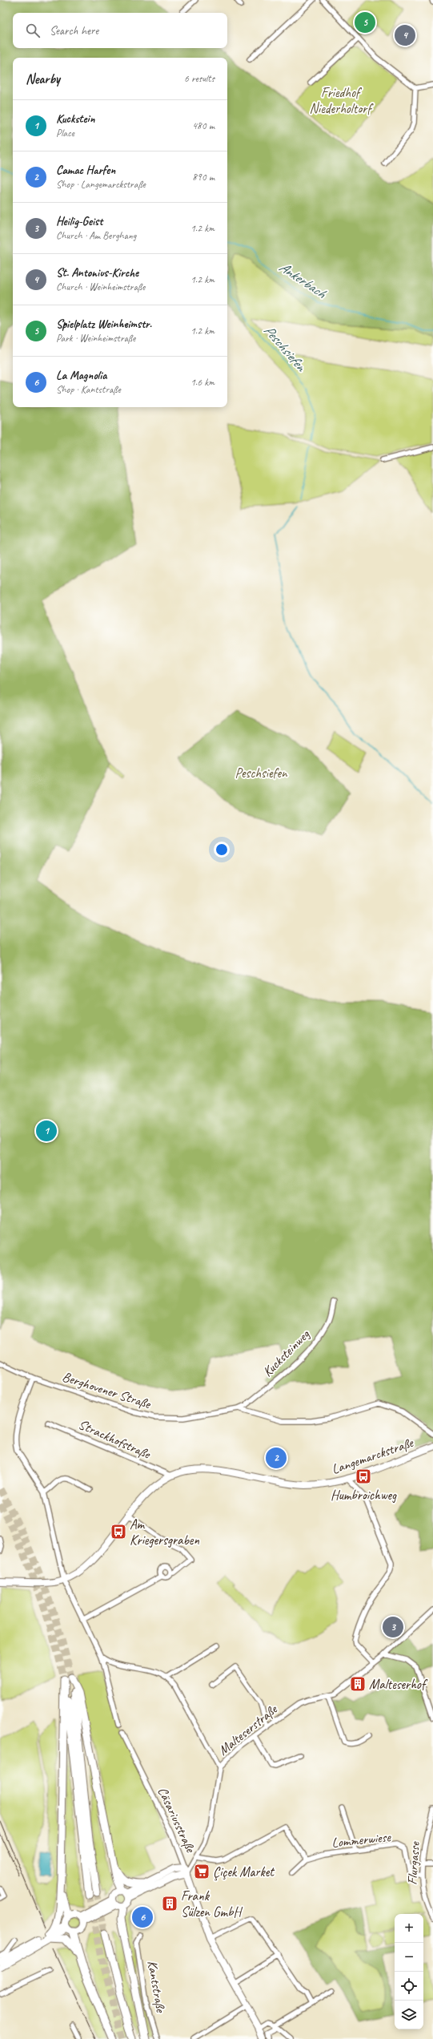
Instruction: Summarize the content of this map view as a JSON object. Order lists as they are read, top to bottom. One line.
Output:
{"streets":{"main road":["Langemarckstraße","Cäsariusstraße"],"street":["Kucksteinweg","Berghovener Straße","Strackhofstraße","Malteserstraße","Lommerwiese","Flurgasse","Kantstraße"]},"crossings":[["Kucksteinweg","Berghovener Straße"],["Strackhofstraße","Langemarckstraße"],["Malteserstraße","Cäsariusstraße"],["Lommerwiese","Flurgasse"]],"water":["Ankerbach","Peschsiefen"],"parks":["Friedhof Niederholtorf","Peschsiefen"],"places":{"bus stop":["Humbroichweg","Am Kriegersgraben"],"building":["Malteserhof","Frank Sülzen GmbH"],"supermarket":["Çiçek Market"]},"page":{"pins":["5","4","1","2","3","6"],"search":"Search here","heading":["Nearby","6 results"],"list":[{"mark":"1","name":"Kuckstein","note":"Place","value":"480 m"},{"mark":"2","name":"Camac Harfen","note":"Shop · Langemarckstraße","value":"890 m"},{"mark":"3","name":"Heilig-Geist","note":"Church · Am Berghang","value":"1.2 km"},{"mark":"4","name":"St. Antonius-Kirche","note":"Church · Weinheimstraße","value":"1.2 km"},{"mark":"5","name":"Spielplatz Weinheimstr.","note":"Park · Weinheimstraße","value":"1.2 km"},{"mark":"6","name":"La Magnolia","note":"Shop · Kantstraße","value":"1.6 km"}],"map_buttons":["+","−"]}}
